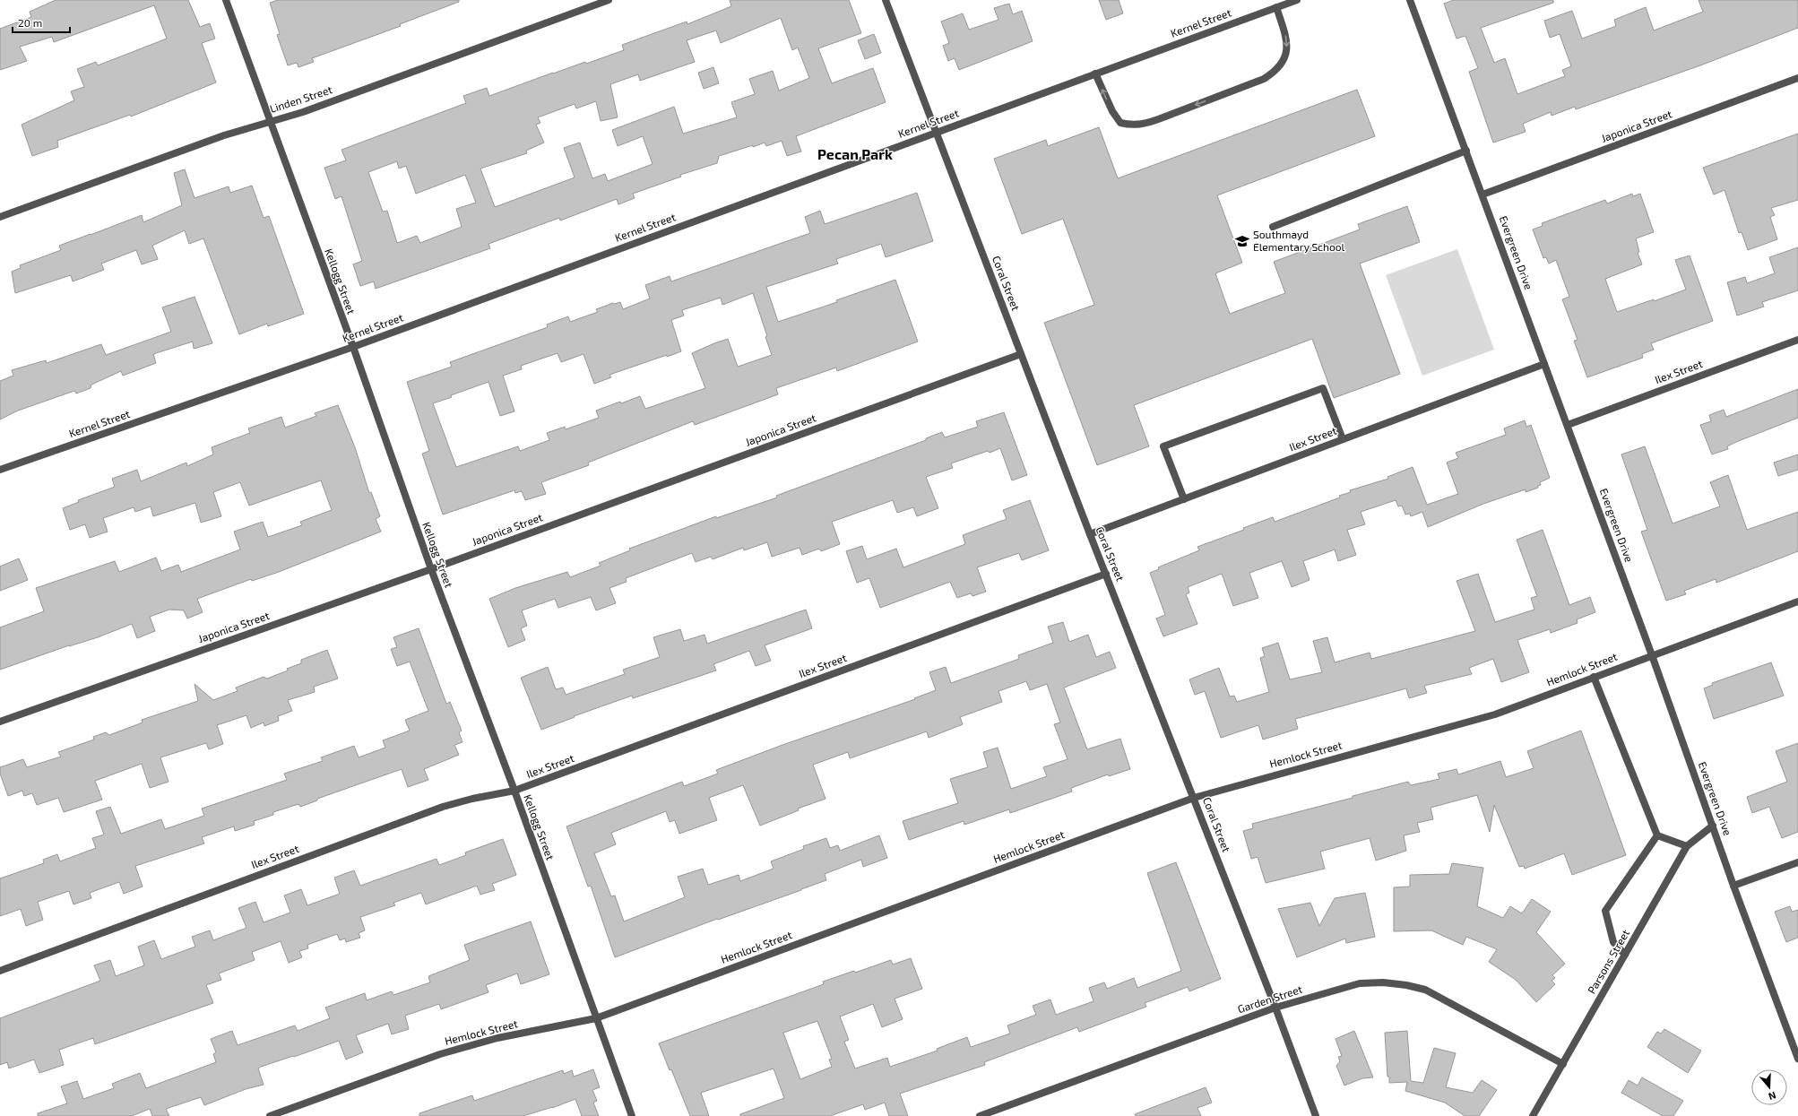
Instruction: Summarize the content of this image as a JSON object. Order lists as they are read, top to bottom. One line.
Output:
{"streets":{"street":["Kernel Street","Linden Street","Japonica Street","Evergreen Drive","Kellogg Street","Coral Street","Ilex Street","Hemlock Street","Parsons Street","Garden Street"]},"crossings":[["Kernel Street","Kellogg Street"],["Kernel Street","Coral Street"],["Linden Street","Kellogg Street"],["Japonica Street","Evergreen Drive"],["Japonica Street","Kellogg Street"],["Japonica Street","Coral Street"],["Evergreen Drive","Ilex Street"],["Evergreen Drive","Hemlock Street"],["Evergreen Drive","Parsons Street"],["Kellogg Street","Ilex Street"],["Kellogg Street","Hemlock Street"],["Coral Street","Ilex Street"],["Coral Street","Hemlock Street"],["Coral Street","Garden Street"],["Parsons Street","Garden Street"]],"districts":["Pecan Park"],"places":{"school or university":["Southmayd Elementary School"]},"scale_bar":"20 m","north":"bottom"}
